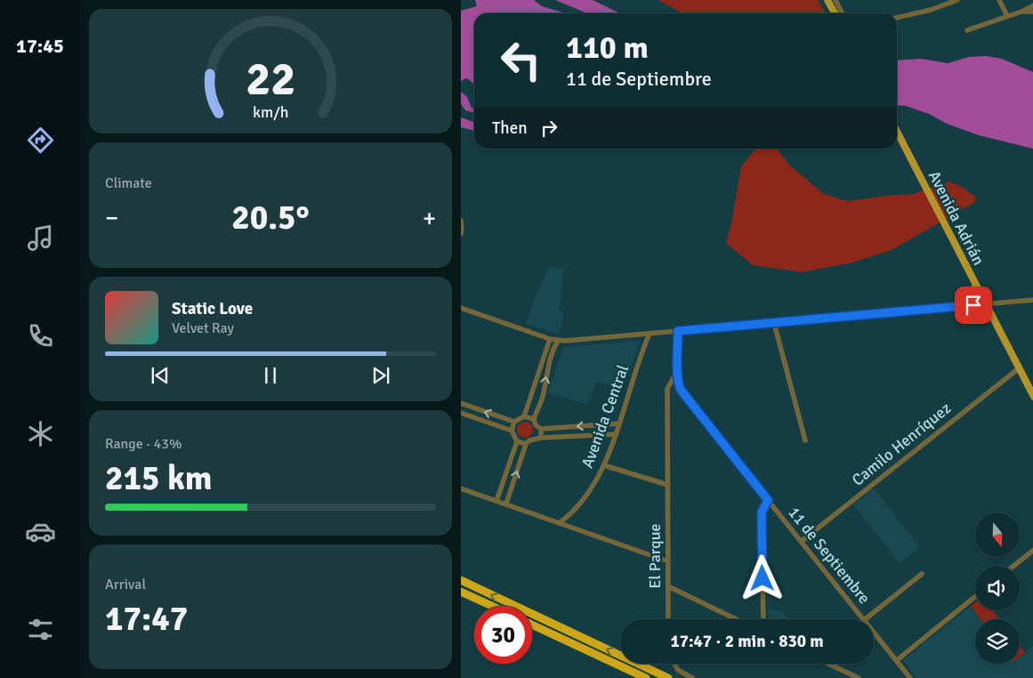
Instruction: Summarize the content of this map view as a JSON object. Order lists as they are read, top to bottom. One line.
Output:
{"streets":{"main road":["Avenida Adrián"],"street":["Avenida Central","Camilo Henríquez","11 de Septiembre","El Parque"]},"crossings":[["Avenida Adrián","Camilo Henríquez"],["Camilo Henríquez","11 de Septiembre"]],"north":"bottom","page":{"tabs":"17:45","turn":["110 m","11 de Septiembre"],"then":"Then","tile":["Climate",["Range · 43%","215 km"],["Arrival","17:47"]],"heat":["−","20.5°","+"],"song":["Static Love","Velvet Ray"],"limit":"30","trip":"17:47 · 2 min · 830 m","gauge":["22","km/h"]}}
